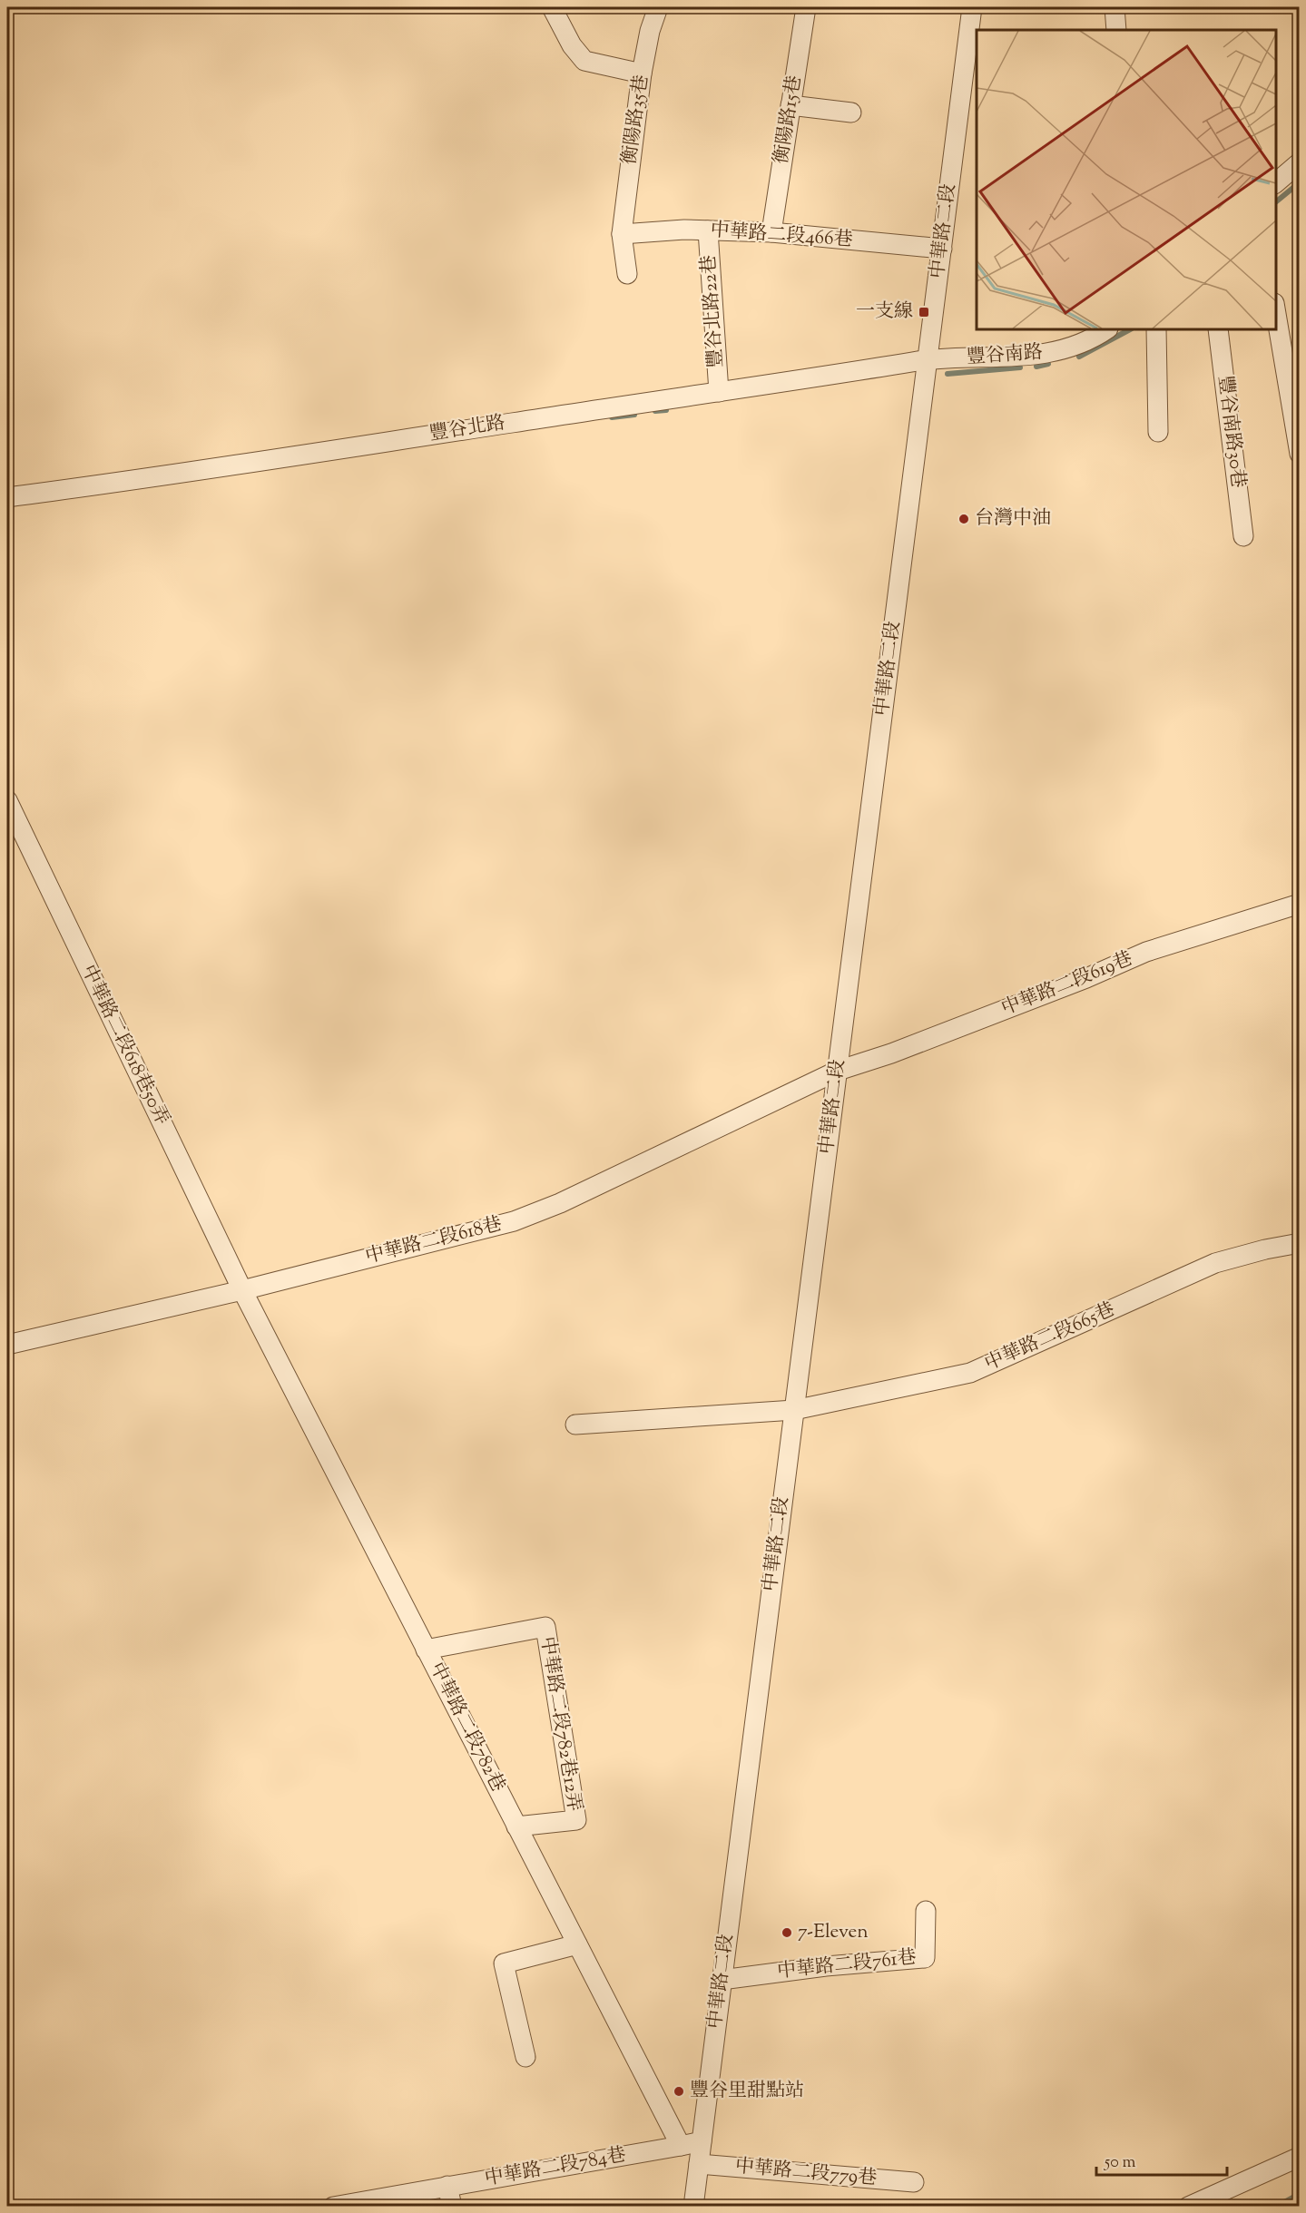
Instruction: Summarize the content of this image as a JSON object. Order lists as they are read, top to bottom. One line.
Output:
{"streets":{"street":["衡陽路35巷","衡陽路15巷","中華路二段","中華路二段466巷","豐谷北路22巷","豐谷南路","豐谷北路","豐谷南路30巷","中華路二段619巷","中華路二段618巷50弄","中華路二段618巷","中華路二段665巷","中華路二段782巷12弄","中華路二段782巷","中華路二段761巷","中華路二段784巷","中華路二段779巷"]},"crossings":[["衡陽路35巷","中華路二段466巷"],["衡陽路15巷","中華路二段466巷"],["中華路二段","中華路二段466巷"],["中華路二段","豐谷南路"],["中華路二段","豐谷北路"],["中華路二段","中華路二段619巷"],["中華路二段","中華路二段618巷"],["中華路二段","中華路二段665巷"],["中華路二段","中華路二段761巷"],["中華路二段","中華路二段779巷"],["中華路二段466巷","豐谷北路22巷"],["豐谷北路22巷","豐谷北路"],["豐谷南路","豐谷北路"],["中華路二段619巷","中華路二段618巷"],["中華路二段618巷50弄","中華路二段618巷"],["中華路二段618巷50弄","中華路二段782巷"],["中華路二段618巷","中華路二段782巷"],["中華路二段782巷12弄","中華路二段782巷"],["中華路二段782巷","中華路二段784巷"]],"places":{"transit":["一支線"],"other":["台灣中油","7-Eleven","豐谷里甜點站"]},"scale_bar":"50 m"}
